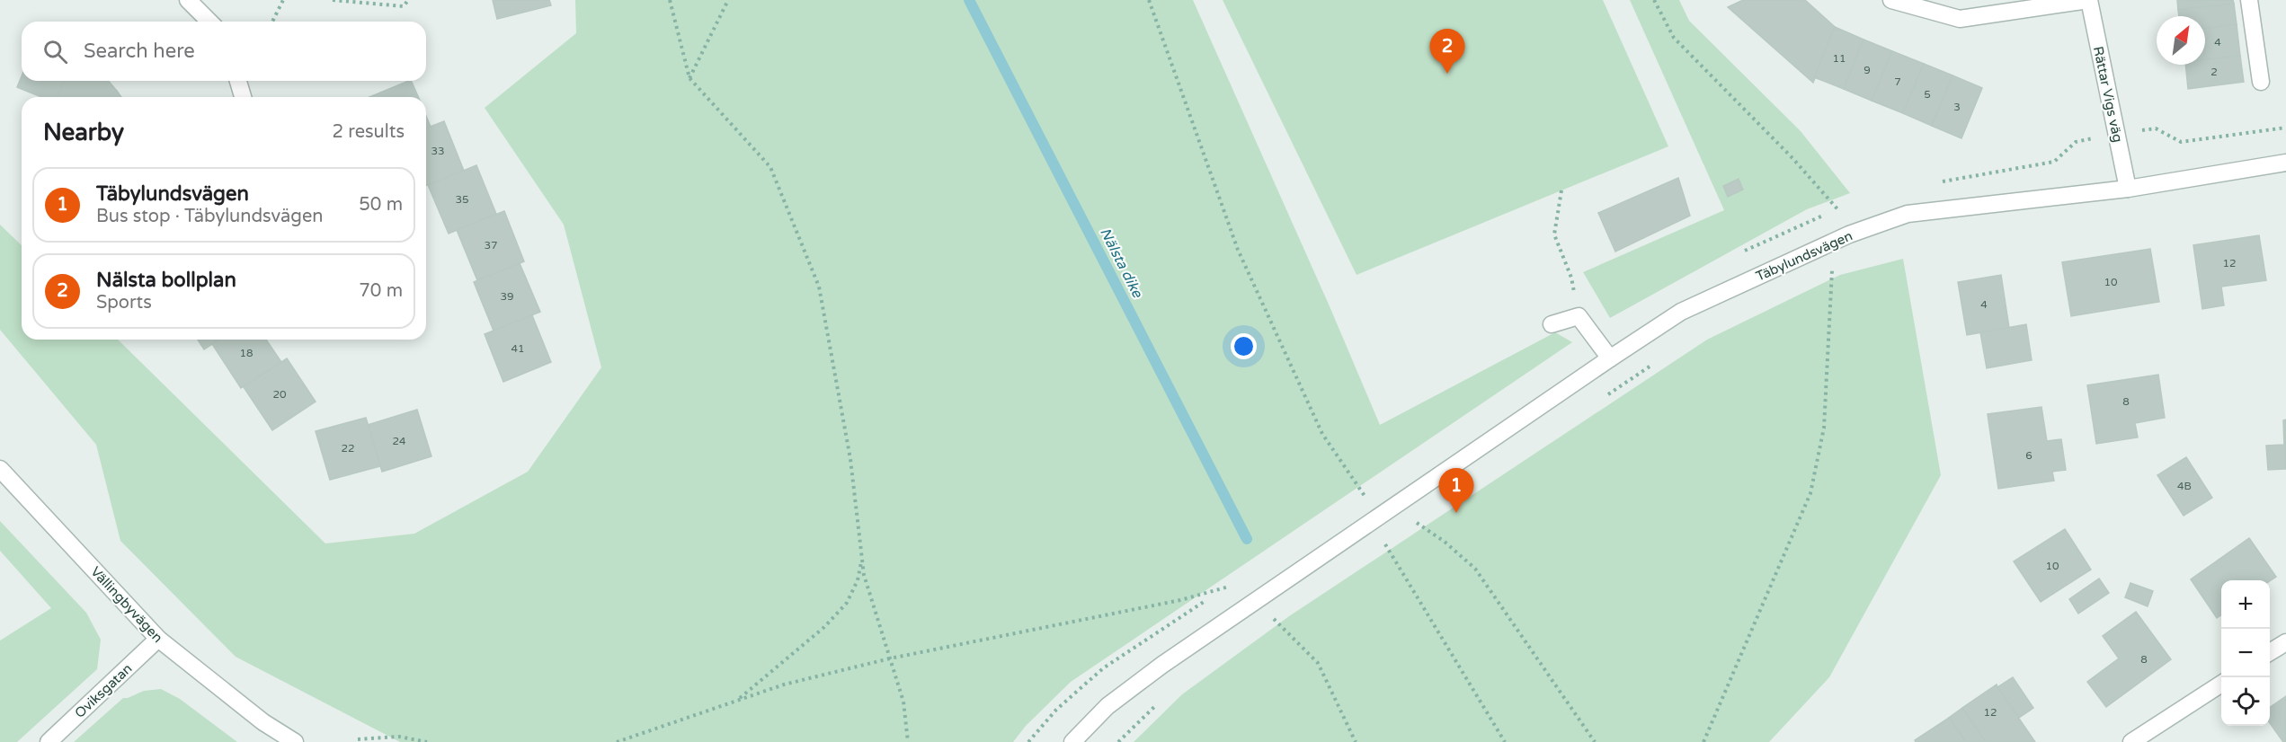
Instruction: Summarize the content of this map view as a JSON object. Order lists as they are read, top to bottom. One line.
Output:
{"streets":{"street":["Rättar Vigs väg","Täbylundsvägen","Vällingbyvägen","Oviksgatan"]},"crossings":[["Rättar Vigs väg","Täbylundsvägen"],["Vällingbyvägen","Oviksgatan"]],"water":["Nälsta dike"],"house_numbers":["4","11","9","2","7","5","3","33","35","37","12","10","39","4","41","18","20","8","24","22","6","4B","10","8","12"],"north":"top right","page":{"search":"Search here","pins":["2","1"],"heading":["Nearby","2 results"],"list":[{"mark":"1","name":"Täbylundsvägen","note":"Bus stop · Täbylundsvägen","value":"50 m"},{"mark":"2","name":"Nälsta bollplan","note":"Sports","value":"70 m"}],"map_buttons":["+","−"]}}
